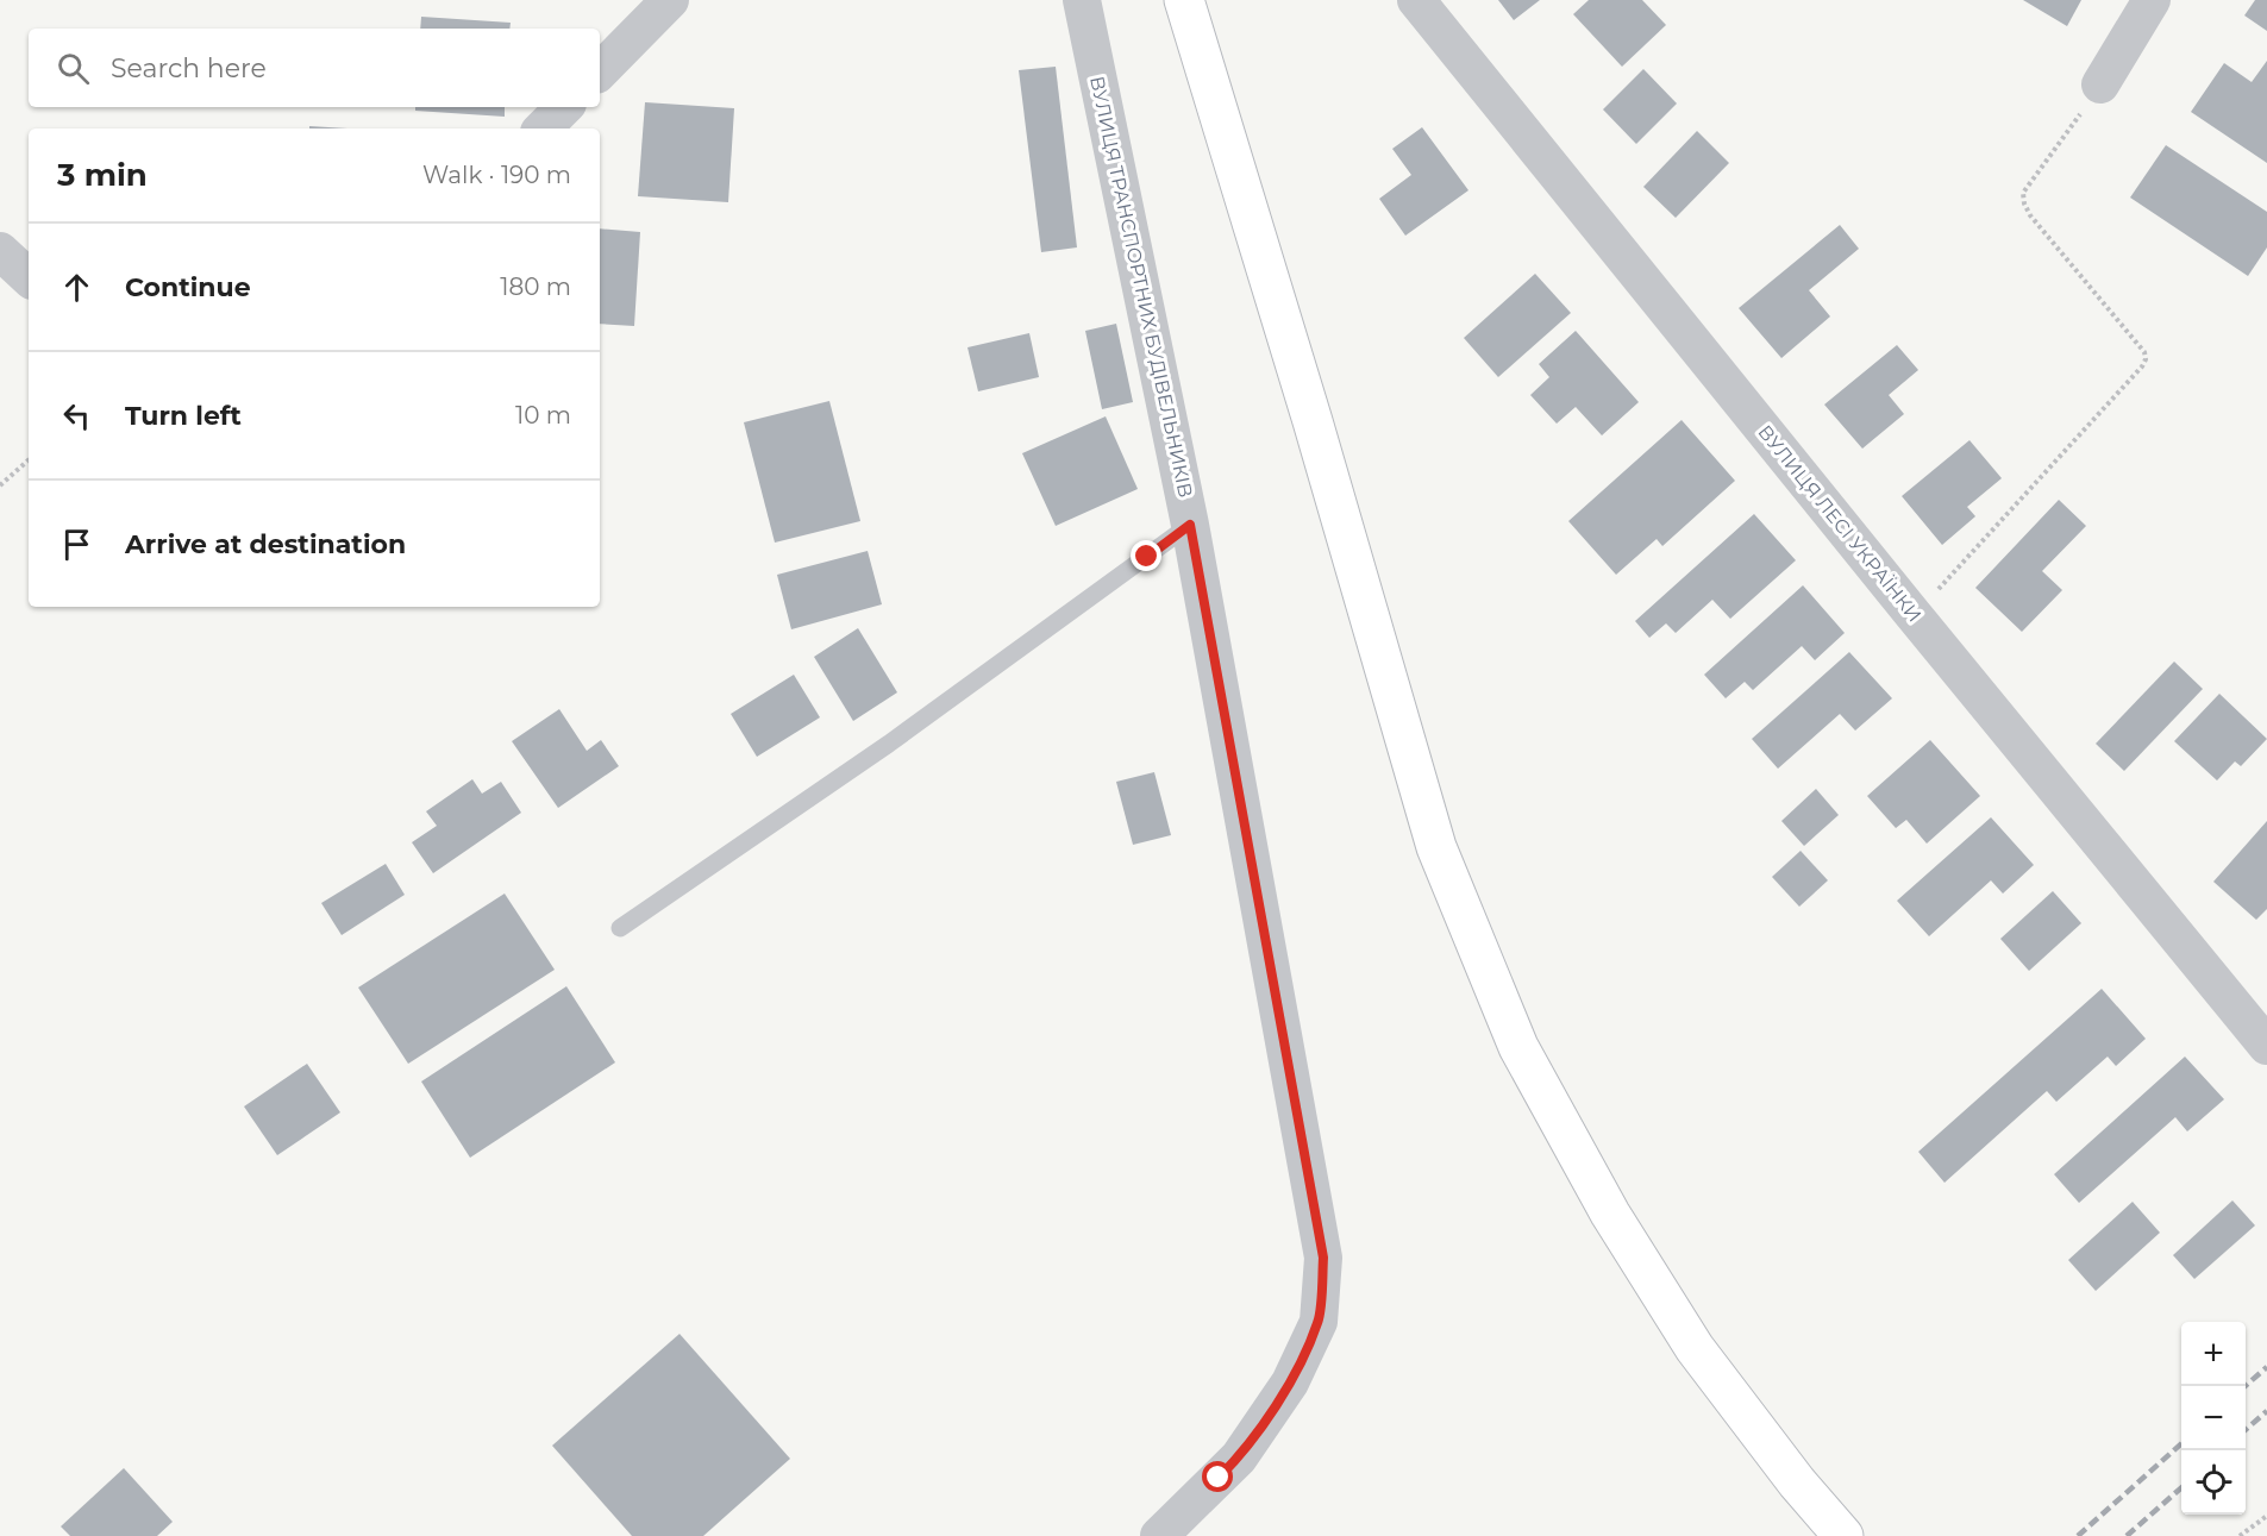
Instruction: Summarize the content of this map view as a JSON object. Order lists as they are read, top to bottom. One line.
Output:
{"streets":{"street":["ВУЛИЦЯ ТРАНСПОРТНИХ БУДІВЕЛЬНИКІВ","ВУЛИЦЯ ЛЕСІ УКРАЇНКИ"]},"page":{"search":"Search here","heading":["3 min","Walk · 190 m"],"list":[["Continue","180 m"],["Turn left","10 m"],"Arrive at destination"],"map_buttons":["+","−"]}}
